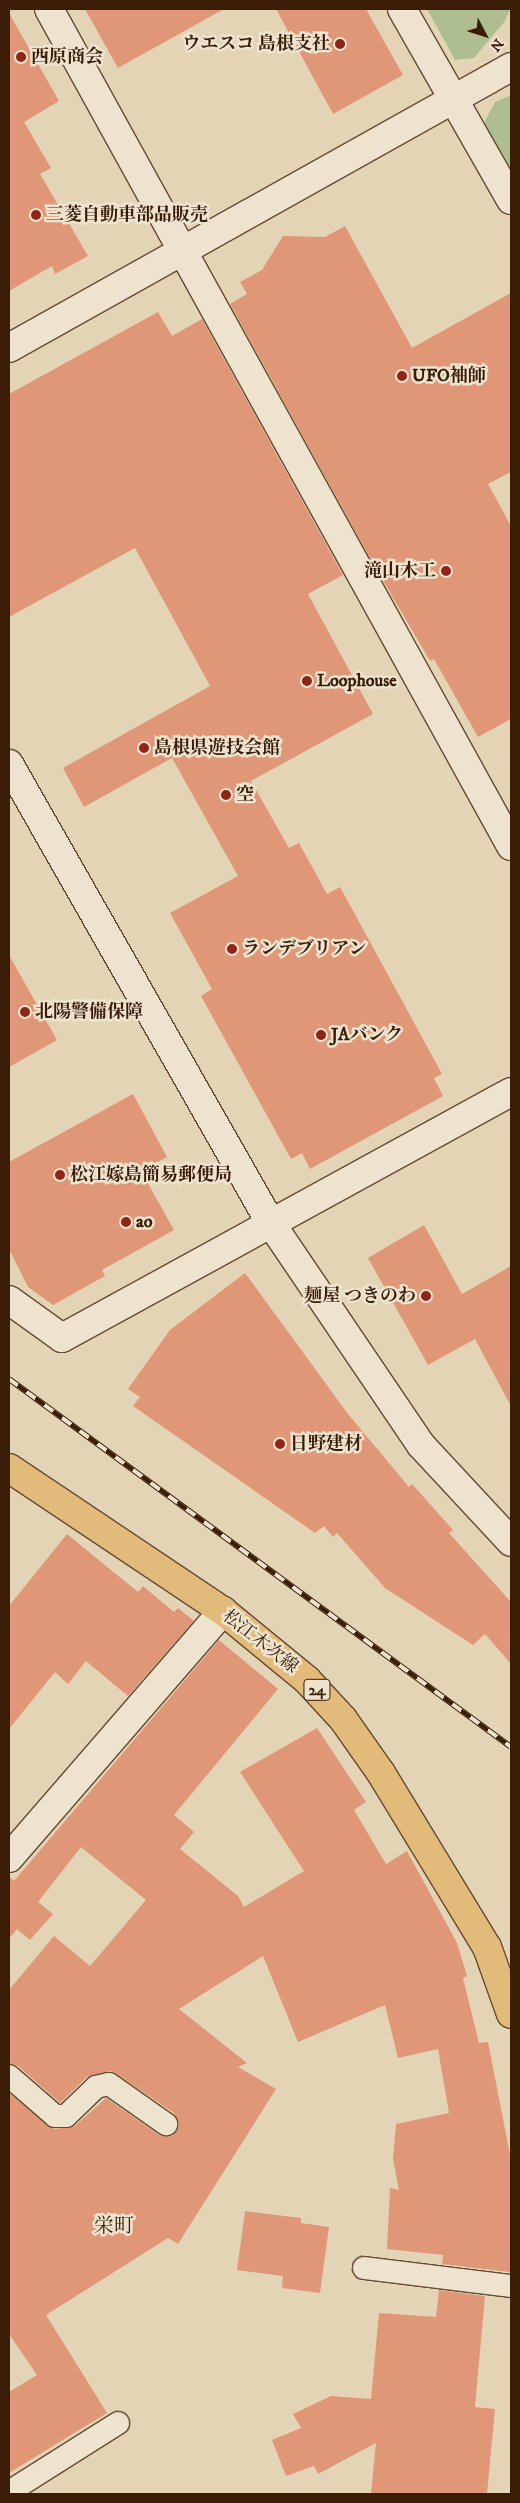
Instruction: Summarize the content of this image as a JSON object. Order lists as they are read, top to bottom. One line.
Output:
{"streets":{"main road":["松江木次線","24"]},"districts":["栄町"],"places":["ウエスコ 島根支社","西原商会","三菱自動車部品販売","UFO袖師","滝山木工","Loophouse","島根県遊技会館","空","ランデブリアン","北陽警備保障","JAバンク","松江嫁島簡易郵便局","ao","麺屋 つきのわ","日野建材"],"north":"bottom right"}
